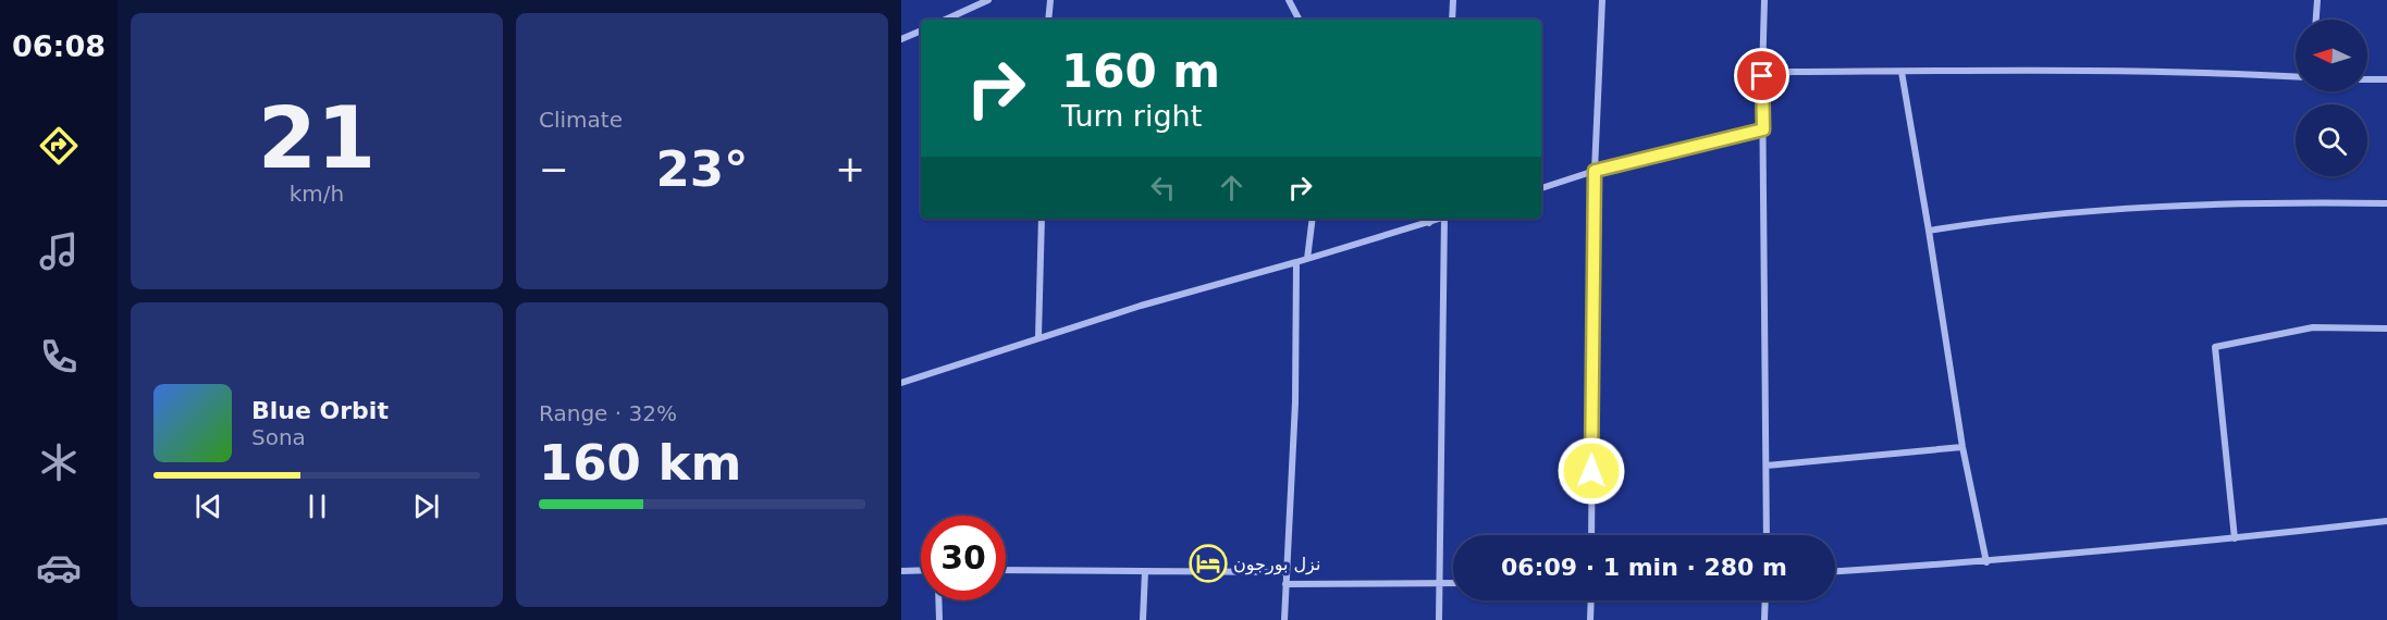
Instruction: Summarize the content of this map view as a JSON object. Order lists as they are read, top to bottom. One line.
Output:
{"places":{"hotel":["نزل بورجون"]},"north":"left","page":{"tabs":"06:08","tile":[["21","km/h"],"Climate",["Range · 32%","160 km"]],"turn":["160 m","Turn right"],"heat":["−","23°","+"],"song":["Blue Orbit","Sona"],"limit":"30","trip":"06:09 · 1 min · 280 m"}}
